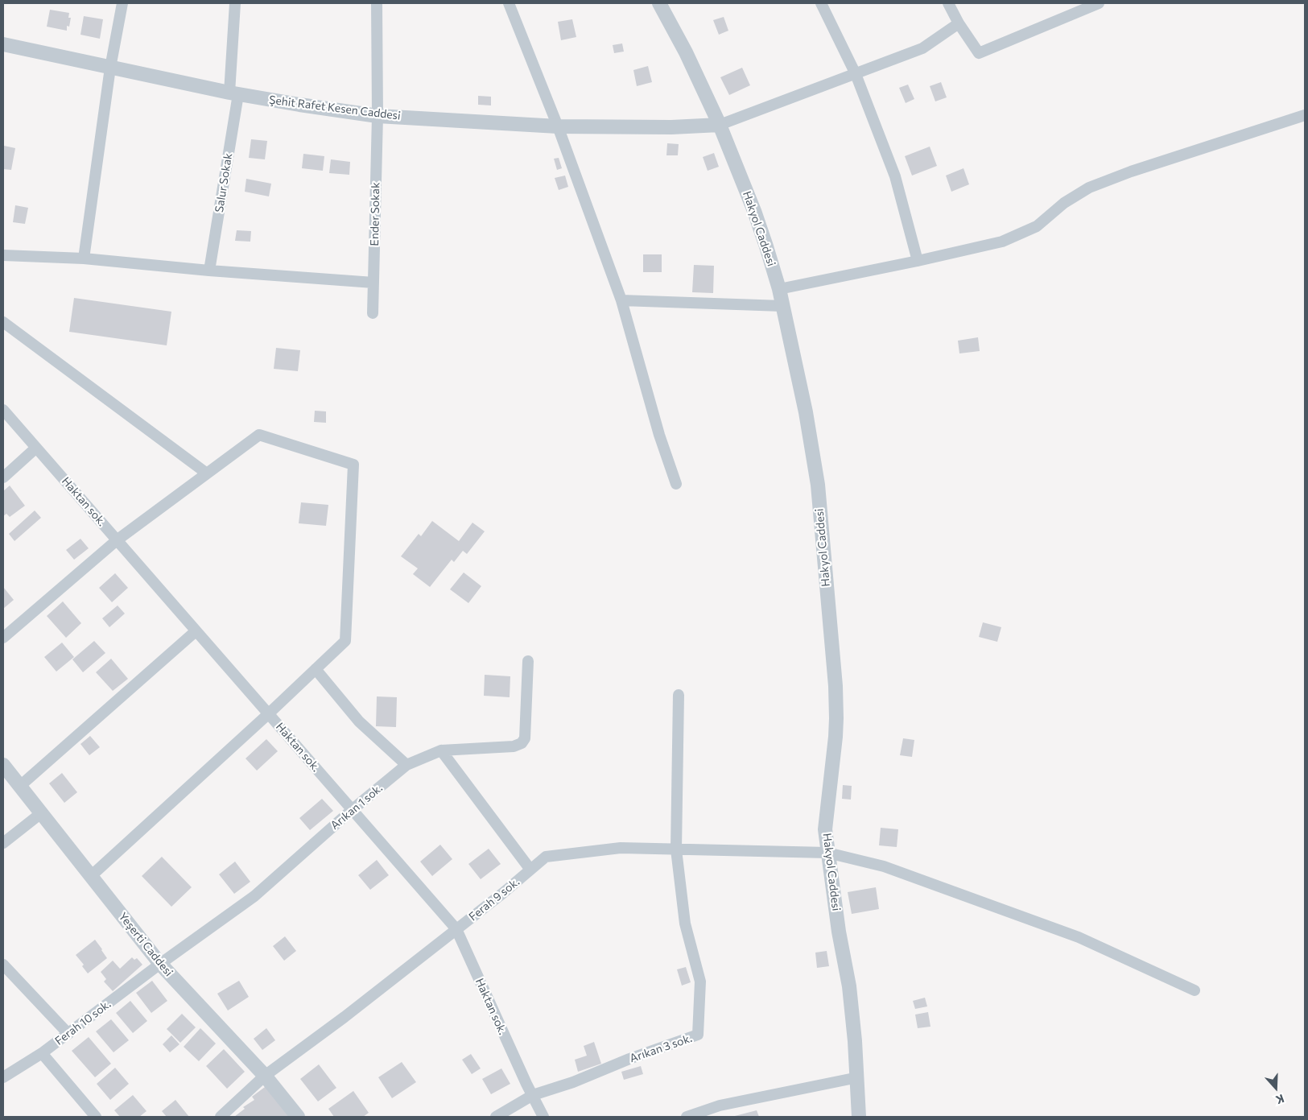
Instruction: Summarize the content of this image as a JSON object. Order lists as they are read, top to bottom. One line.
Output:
{"streets":{"street":["Şehit Rafet Kesen Caddesi","Salur Sokak","Ender Sokak","Hakyol Caddesi","Haktan sok.","Arıkan 1 sok.","Ferah 9 sok.","Yeşerti Caddesi","Ferah 10 sok.","Arıkan 3 sok."]},"crossings":[["Şehit Rafet Kesen Caddesi","Salur Sokak"],["Şehit Rafet Kesen Caddesi","Ender Sokak"],["Şehit Rafet Kesen Caddesi","Hakyol Caddesi"],["Hakyol Caddesi","Ferah 9 sok."],["Haktan sok.","Arıkan 1 sok."],["Haktan sok.","Ferah 9 sok."],["Haktan sok.","Arıkan 3 sok."],["Arıkan 1 sok.","Yeşerti Caddesi"],["Arıkan 1 sok.","Ferah 10 sok."],["Ferah 9 sok.","Yeşerti Caddesi"],["Ferah 9 sok.","Arıkan 3 sok."],["Yeşerti Caddesi","Ferah 10 sok."]],"north":"bottom"}
